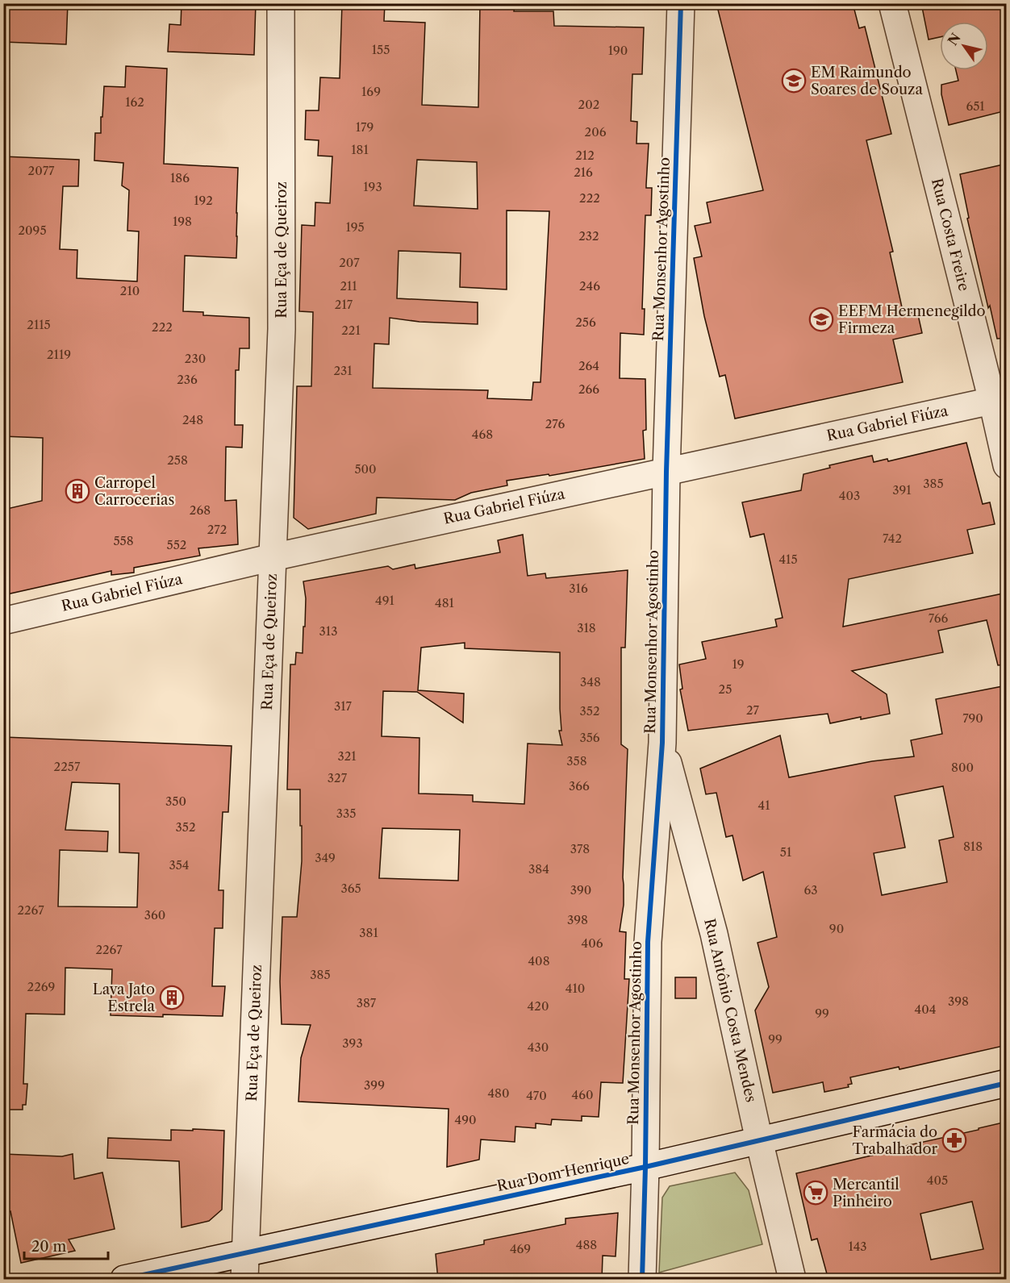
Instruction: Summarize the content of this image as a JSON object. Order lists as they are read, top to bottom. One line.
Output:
{"streets":{"street":["Rua Costa Freire","Rua Monsenhor Agostinho","Rua Eça de Queiroz","Rua Gabriel Fiúza","Rua Antônio Costa Mendes","Rua Dom Henrique"]},"crossings":[["Rua Costa Freire","Rua Gabriel Fiúza"],["Rua Monsenhor Agostinho","Rua Gabriel Fiúza"],["Rua Monsenhor Agostinho","Rua Antônio Costa Mendes"],["Rua Monsenhor Agostinho","Rua Dom Henrique"],["Rua Eça de Queiroz","Rua Gabriel Fiúza"],["Rua Eça de Queiroz","Rua Dom Henrique"],["Rua Antônio Costa Mendes","Rua Dom Henrique"]],"places":{"school or university":["EM Raimundo Soares de Souza","EEFM Hermenegildo Firmeza"],"building":["Carropel Carrocerias","Lava Jato Estrela"],"pharmacy":["Farmácia do Trabalhador"],"supermarket":["Mercantil Pinheiro"]},"house_numbers":["155","190","169","162","202","651","179","206","181","212","2077","216","186","193","222","192","198","195","2095","232","207","211","246","210","217","256","2115","222","221","2119","230","264","231","236","266","248","276","468","258","500","385","391","403","268","272","742","558","552","415","316","491","481","766","318","313","19","348","25","317","27","352","790","356","321","358","2257","800","327","366","350","41","335","352","818","378","51","349","354","384","365","390","63","2267","360","398","90","381","406","2267","408","385","2269","410","398","387","420","404","99","99","393","430","399","480","460","470","490","405","488","143","469"],"scale_bar":"20 m","north":"top left"}
